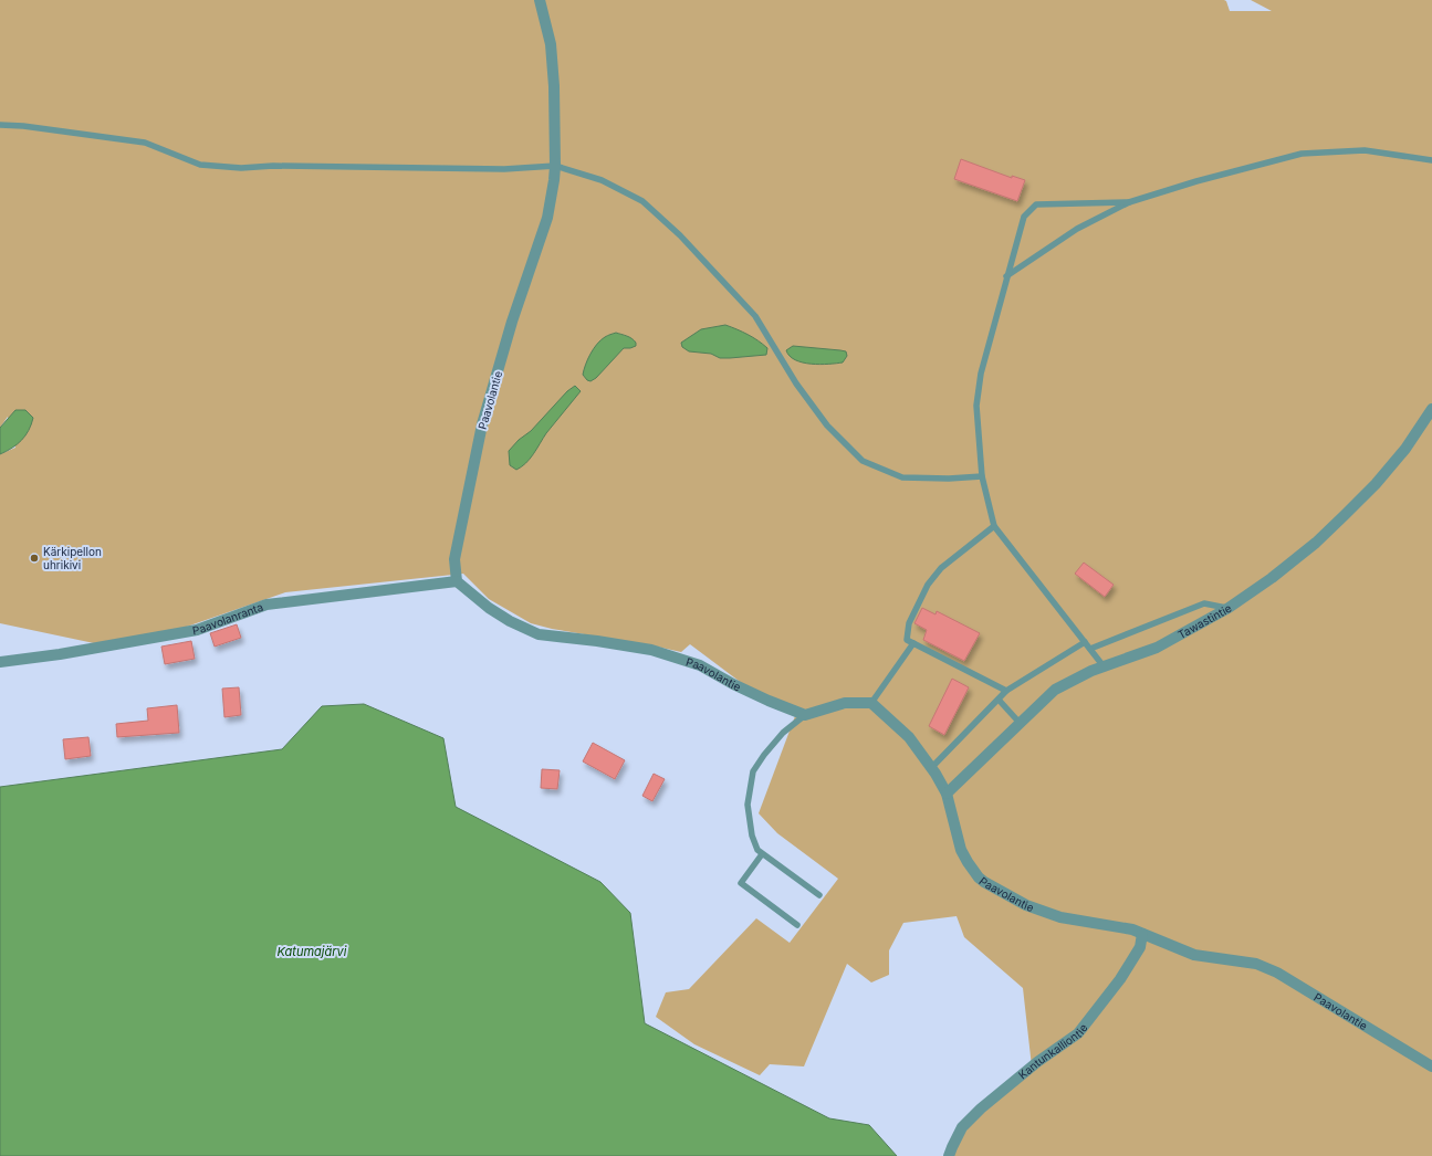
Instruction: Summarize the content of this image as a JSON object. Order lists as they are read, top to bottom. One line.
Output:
{"streets":{"street":["Paavolantie","Paavolanranta","Tawastintie","Kantunkalliontie"]},"crossings":[["Paavolantie","Paavolanranta"],["Paavolantie","Tawastintie"],["Paavolantie","Kantunkalliontie"]],"water":["Katumajärvi"],"places":["Kärkipellon uhrikivi"]}
